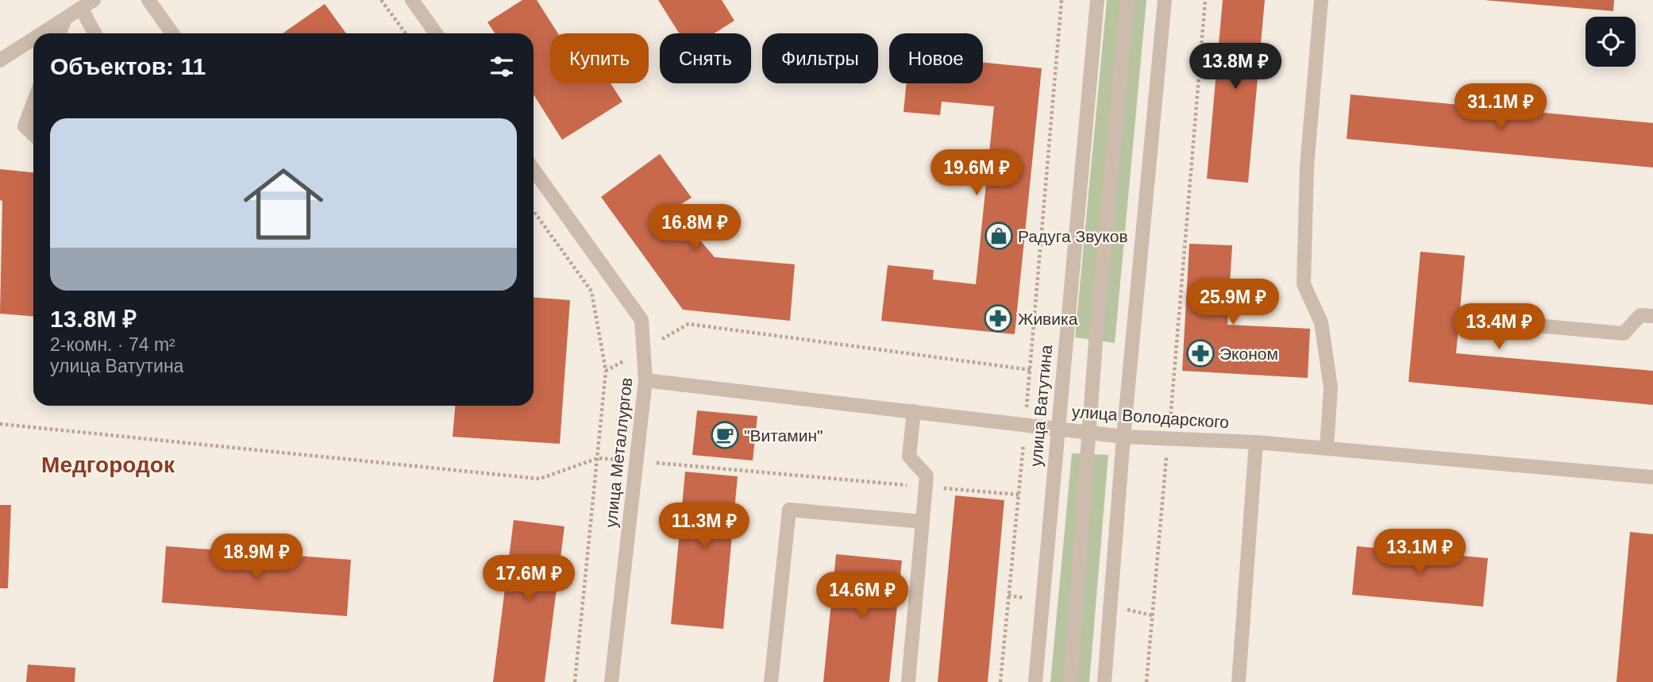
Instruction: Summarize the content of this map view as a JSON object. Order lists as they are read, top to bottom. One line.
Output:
{"streets":{"street":["улица Ватутина","улица Володарского","улица Металлургов"]},"crossings":[["улица Ватутина","улица Володарского"],["улица Володарского","улица Металлургов"]],"districts":["Медгородок"],"places":{"shop":["Радуга Звуков"],"pharmacy":["Живика","Эконом"],"cafe":["\"Витамин\""]},"page":{"chip":["Купить","Снять","Фильтры","Новое"],"heading":"Объектов: 11","price":["13.8M ₽","31.1M ₽","19.6M ₽","16.8M ₽","25.9M ₽","13.4M ₽","11.3M ₽","13.1M ₽","18.9M ₽","17.6M ₽","14.6M ₽"],"list":[{"name":"13.8M ₽","note":"2-комн. · 74 m² · улица Ватутина"}]}}
